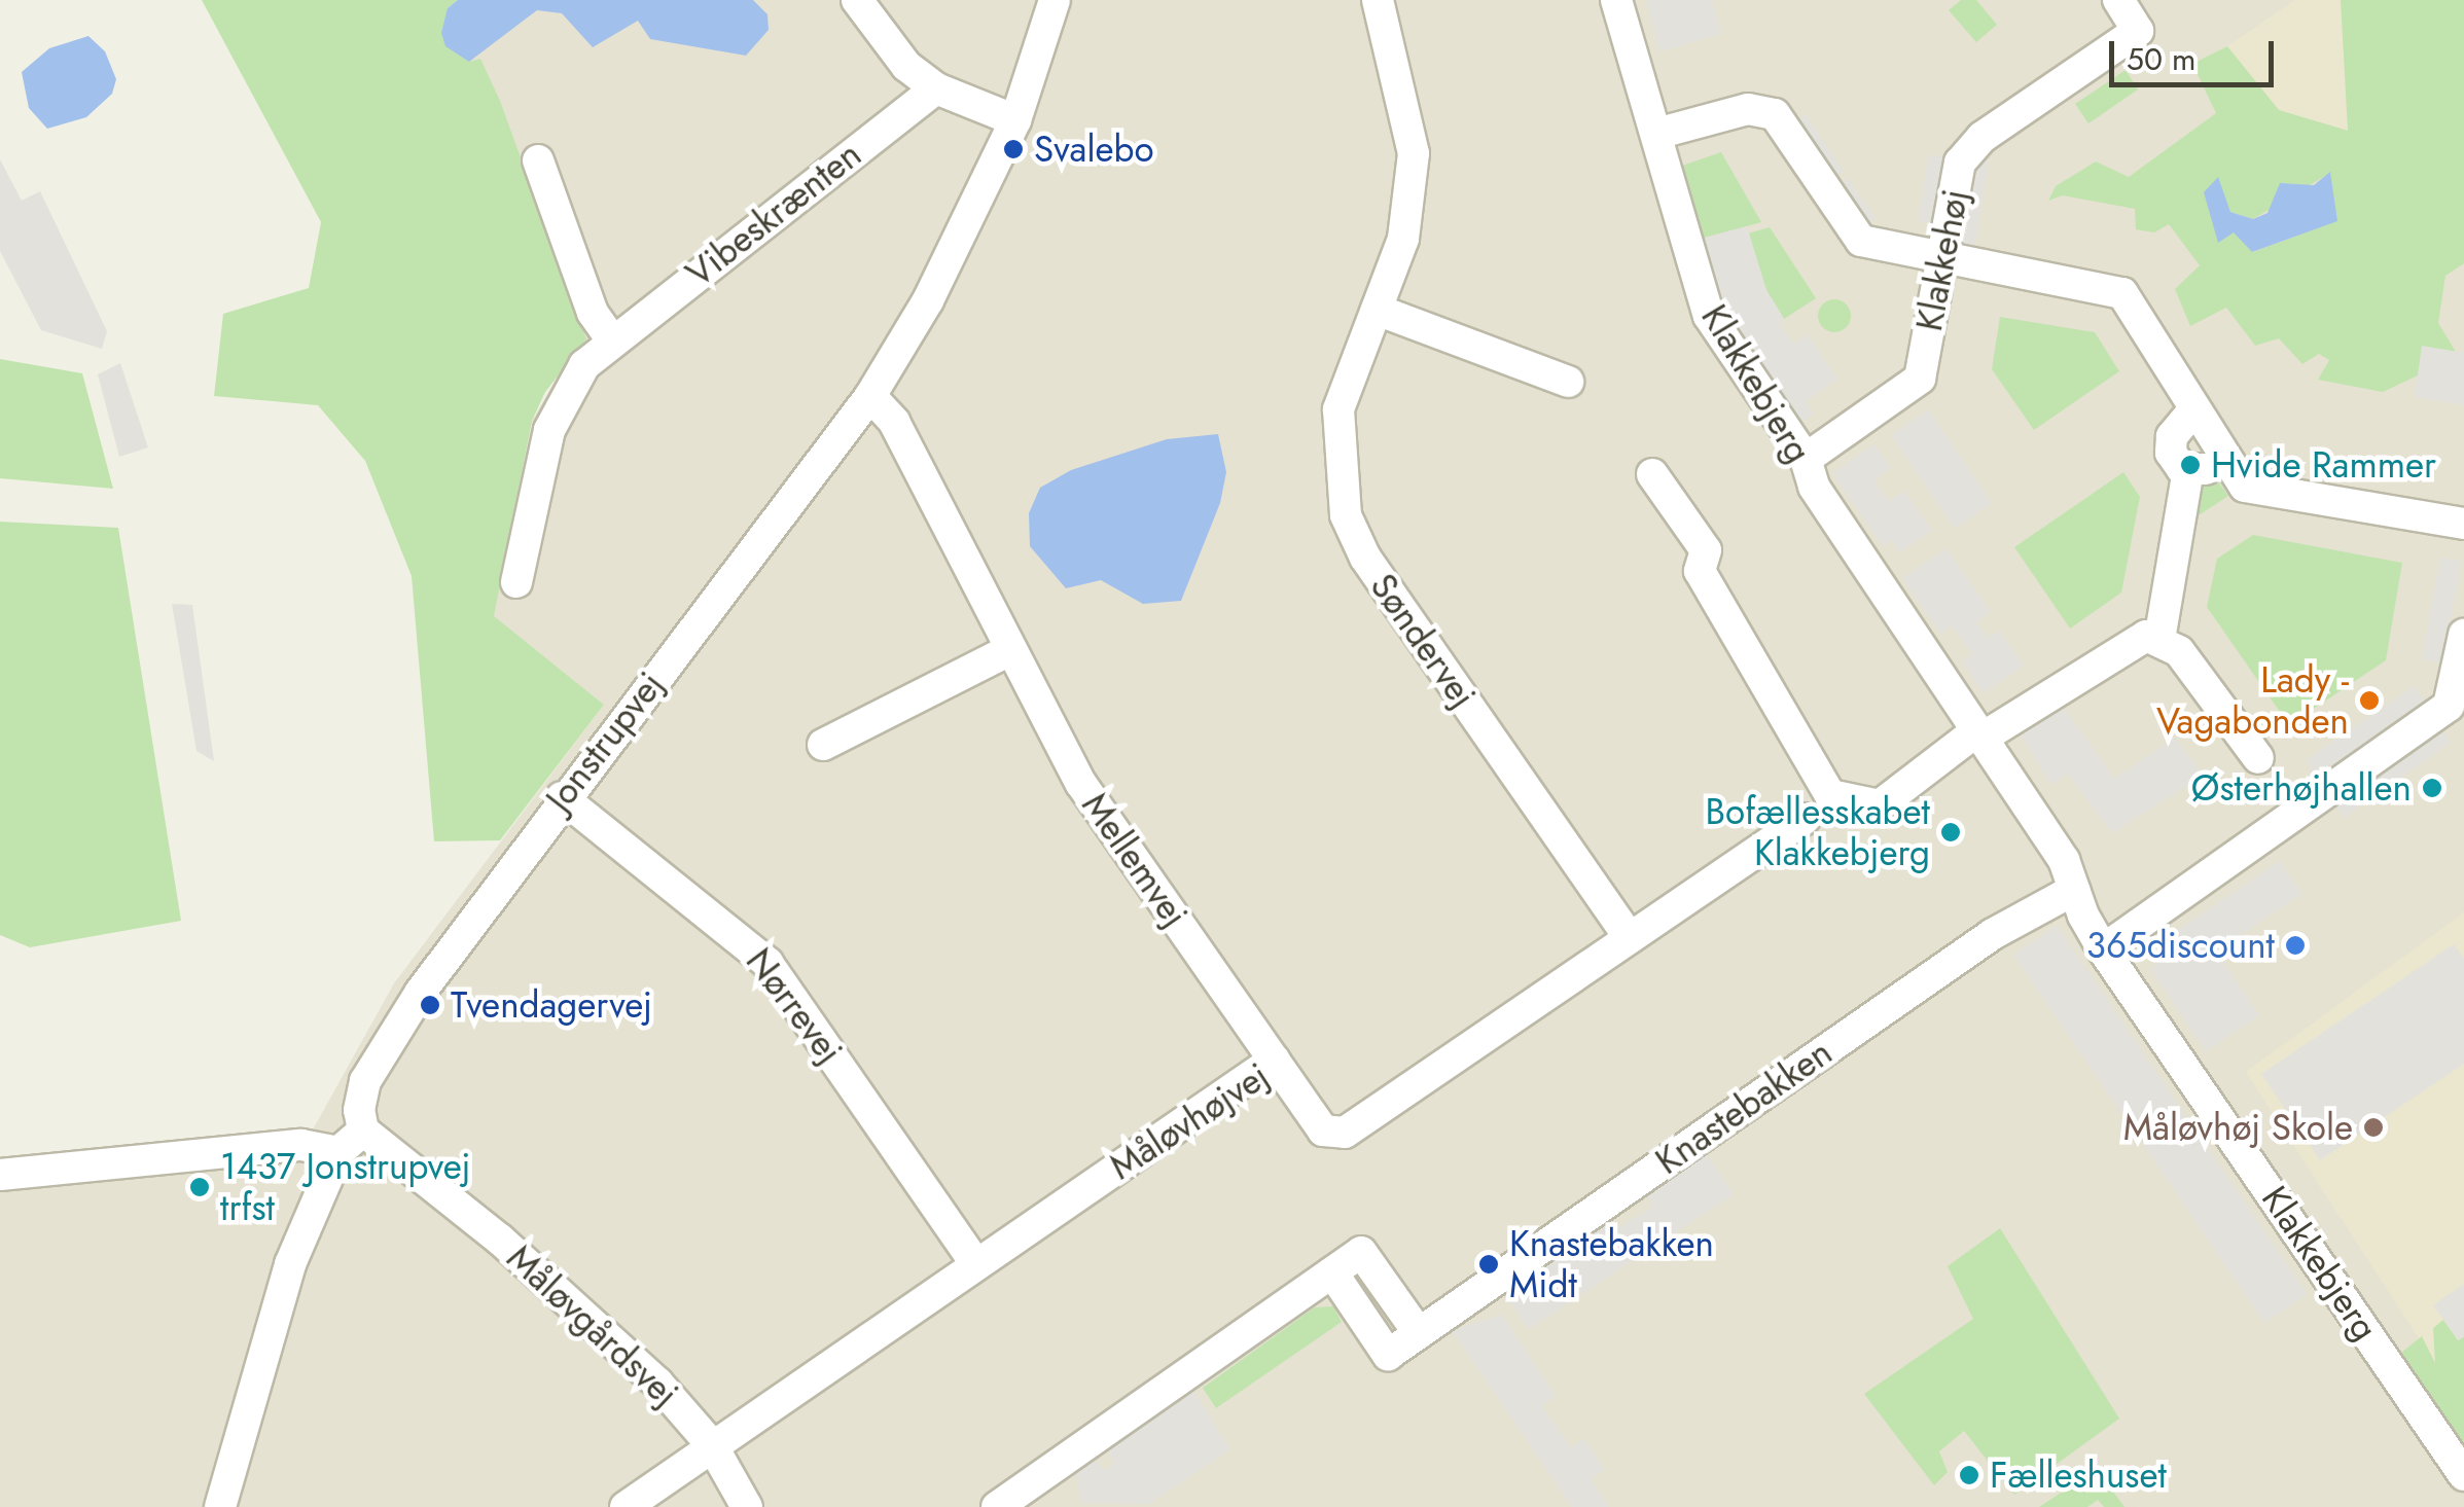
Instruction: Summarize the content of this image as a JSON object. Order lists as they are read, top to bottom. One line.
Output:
{"streets":{"street":["Vibeskrænten","Klakkehøj","Klakkebjerg","Søndervej","Jonstrupvej","Mellemvej","Nørrevej","Knastebakken","Måløvhøjvej","Måløvgårdsvej"]},"crossings":[["Klakkehøj","Klakkebjerg"],["Klakkebjerg","Knastebakken"],["Søndervej","Måløvhøjvej"],["Jonstrupvej","Mellemvej"],["Jonstrupvej","Nørrevej"],["Jonstrupvej","Måløvgårdsvej"],["Mellemvej","Måløvhøjvej"],["Nørrevej","Måløvhøjvej"],["Måløvhøjvej","Måløvgårdsvej"]],"places":["Svalebo","Hvide Rammer","Lady - Vagabonden","Østerhøjhallen","Bofællesskabet Klakkebjerg","365discount","Tvendagervej","Måløvhøj Skole","1437 Jonstrupvej trfst","Knastebakken Midt","Fælleshuset"],"scale_bar":"50 m"}
